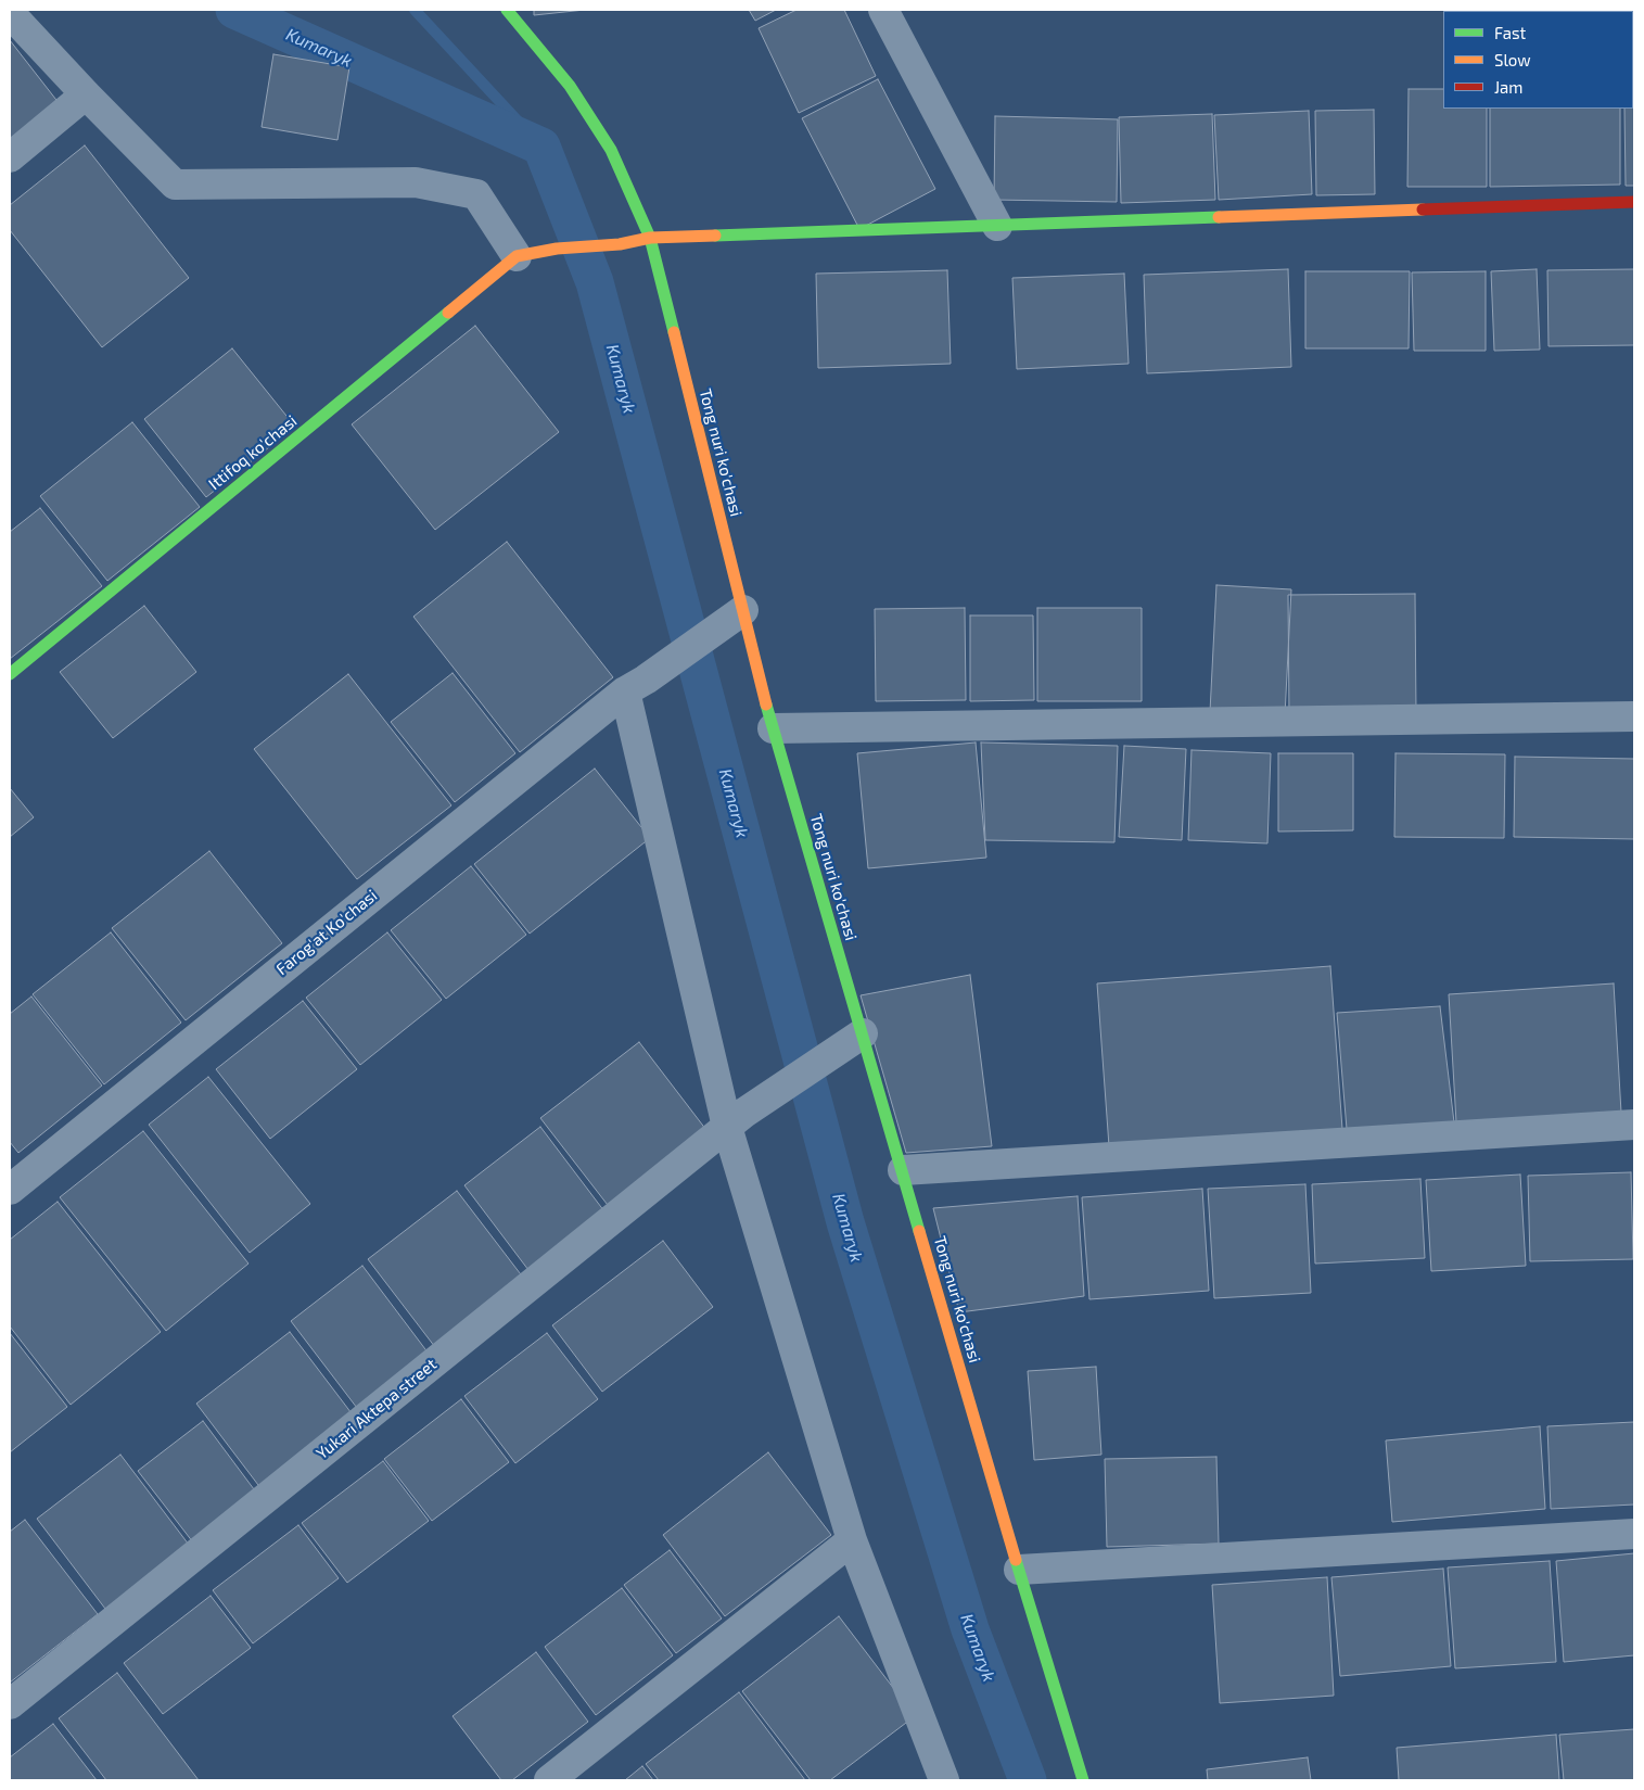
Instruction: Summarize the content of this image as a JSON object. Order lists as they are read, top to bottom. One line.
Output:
{"streets":{"street":["Ittifoq ko'chasi","Tong nuri ko'chasi","Farog'at Ko'chasi","Yukari Aktepa street"]},"crossings":[["Tong nuri ko'chasi","Farog'at Ko'chasi"],["Tong nuri ko'chasi","Yukari Aktepa street"]],"water":["Kumaryk"],"legend":["Fast","Slow","Jam"]}
